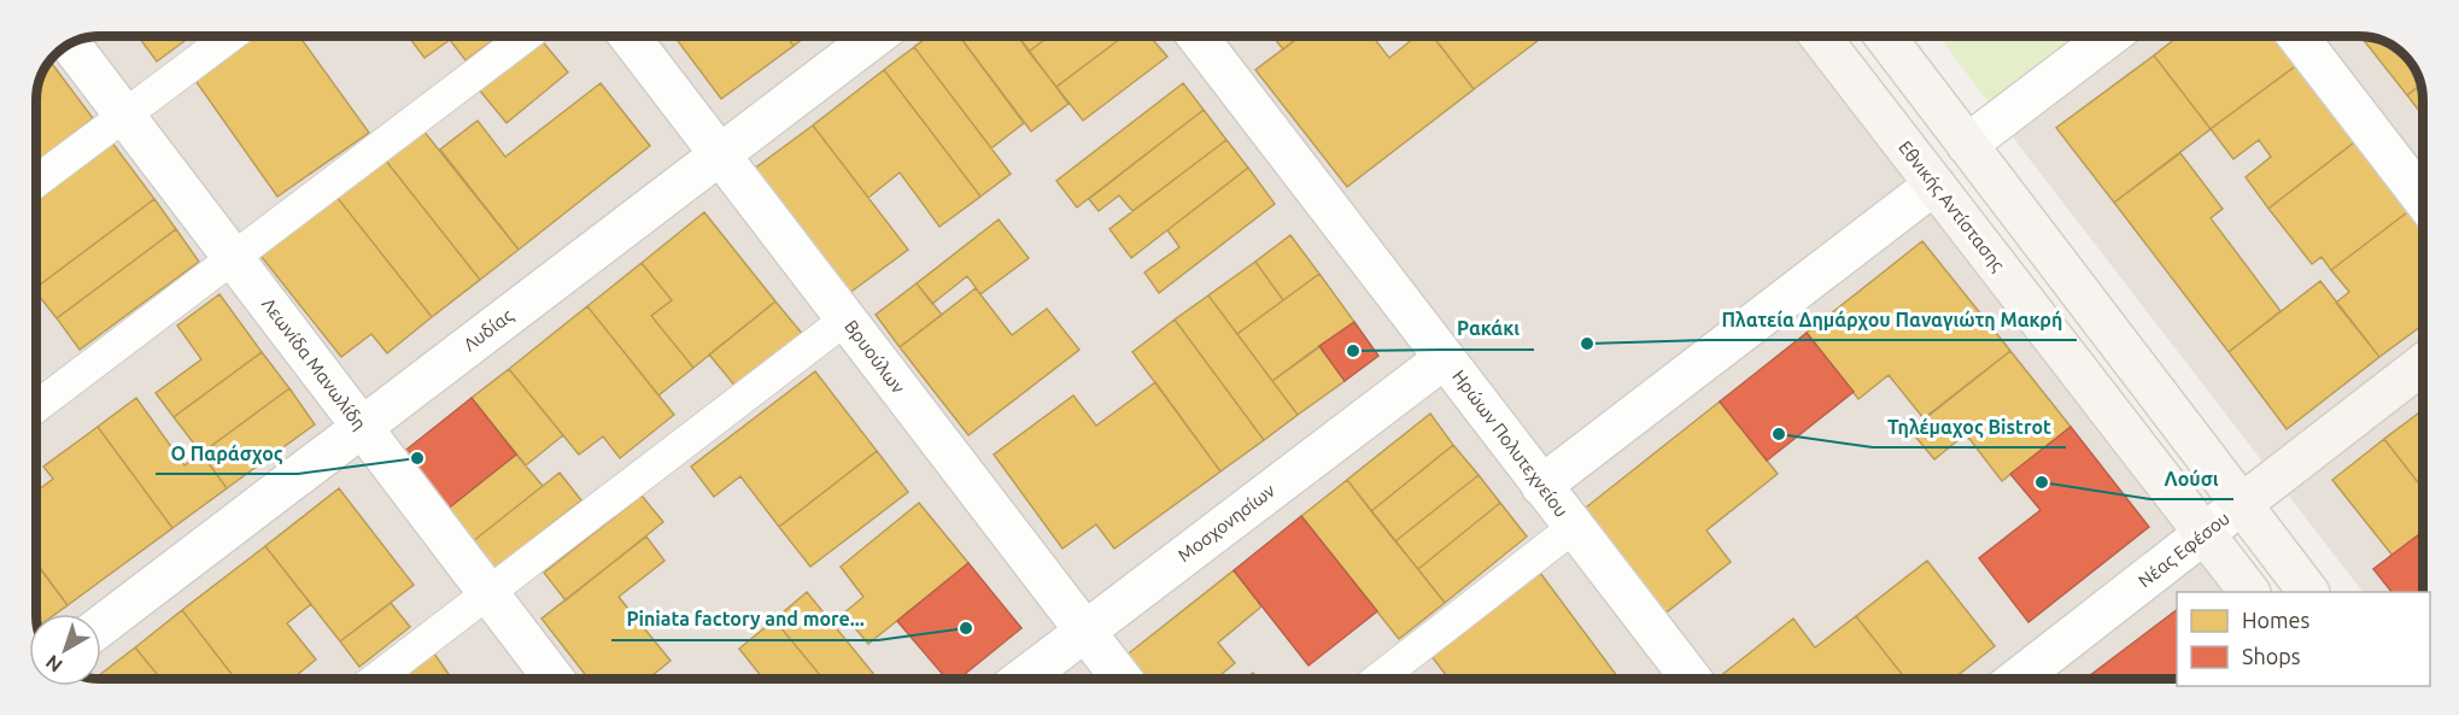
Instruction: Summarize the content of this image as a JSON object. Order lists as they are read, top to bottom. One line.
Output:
{"streets":{"main road":["Εθνικής Αντίστασης","Νέας Εφέσου"],"street":["Λυδίας","Βρυούλων","Λεωνίδα Μανωλίδη","Ηρώων Πολυτεχνείου","Μοσχονησίων"]},"crossings":[["Εθνικής Αντίστασης","Νέας Εφέσου"],["Λυδίας","Βρυούλων"],["Λυδίας","Λεωνίδα Μανωλίδη"],["Βρυούλων","Μοσχονησίων"],["Ηρώων Πολυτεχνείου","Μοσχονησίων"]],"places":["Πλατεία Δημάρχου Παναγιώτη Μακρή","Ρακάκι","Τηλέμαχος Bistrot","Ο Παράσχος","Λούσι","Piniata factory and more..."],"legend":["Homes","Shops"],"north":"bottom left"}
